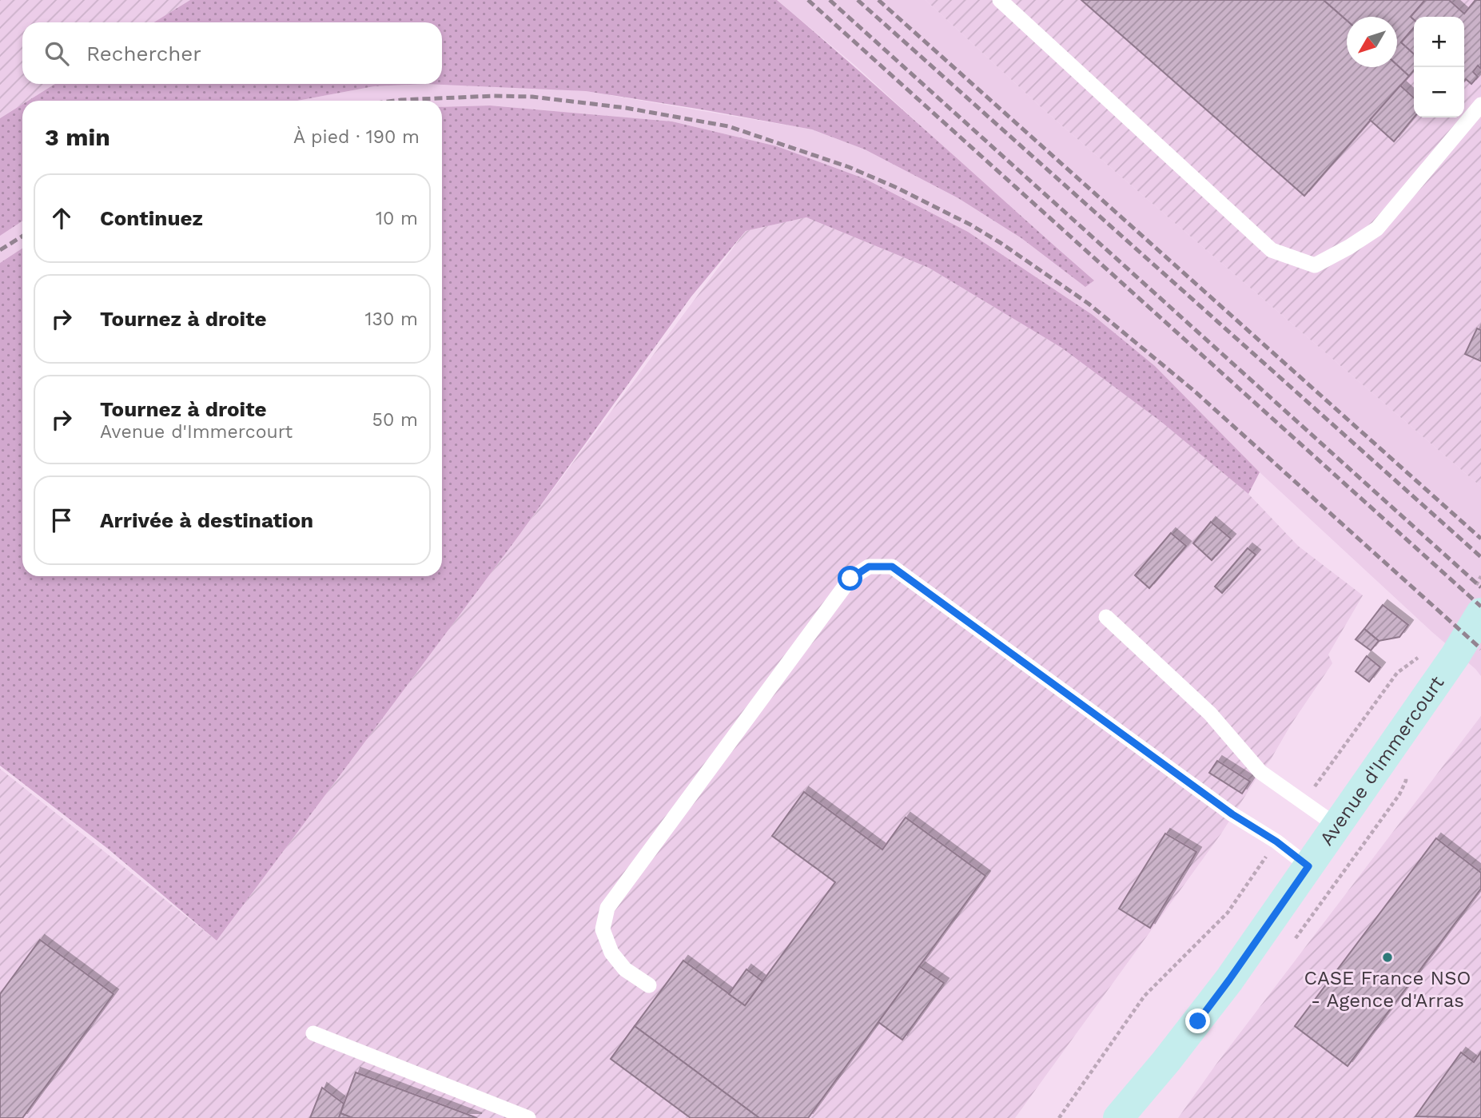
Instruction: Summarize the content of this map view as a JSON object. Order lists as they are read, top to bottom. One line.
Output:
{"streets":{"main road":["Avenue d'Immercourt"]},"places":["CASE France NSO - Agence d'Arras"],"north":"bottom left","page":{"map_buttons":["+","−"],"search":"Rechercher","heading":["3 min","À pied · 190 m"],"list":[["Continuez","10 m"],["Tournez à droite","130 m"],["Tournez à droite","Avenue d'Immercourt","50 m"],"Arrivée à destination"]}}
